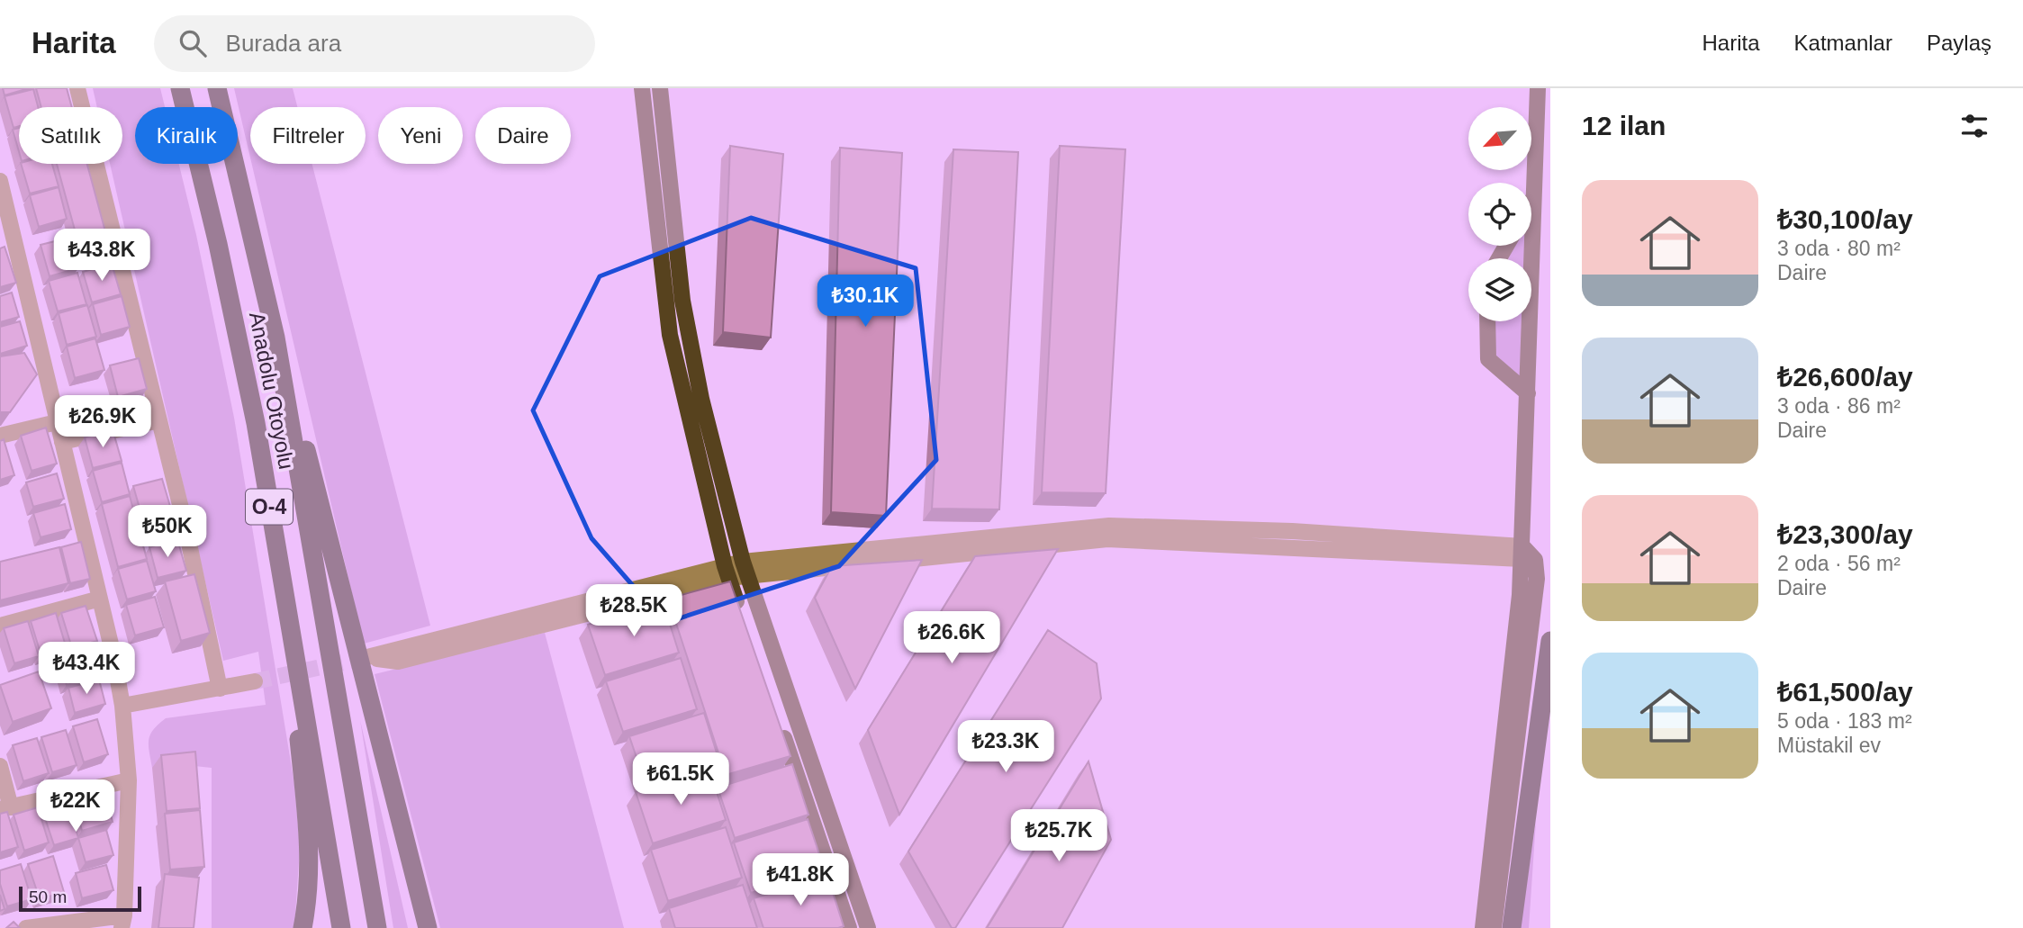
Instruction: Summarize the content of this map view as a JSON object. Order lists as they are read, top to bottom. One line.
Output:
{"streets":{"highway":["Anadolu Otoyolu","O-4"]},"scale_bar":"50 m","north":"bottom left","page":{"header":"Harita","search":"Burada ara","nav":["Harita","Katmanlar","Paylaş"],"heading":"12 ilan","chip":["Satılık","Kiralık","Filtreler","Yeni","Daire"],"list":[{"name":"₺30,100/ay","note":"3 oda · 80 m² · Daire"},{"name":"₺26,600/ay","note":"3 oda · 86 m² · Daire"},{"name":"₺23,300/ay","note":"2 oda · 56 m² · Daire"},{"name":"₺61,500/ay","note":"5 oda · 183 m² · Müstakil ev"}],"price":["₺43.8K","₺30.1K","₺26.9K","₺50K","₺28.5K","₺26.6K","₺43.4K","₺23.3K","₺61.5K","₺22K","₺25.7K","₺41.8K"],"scale":"50 m"}}
